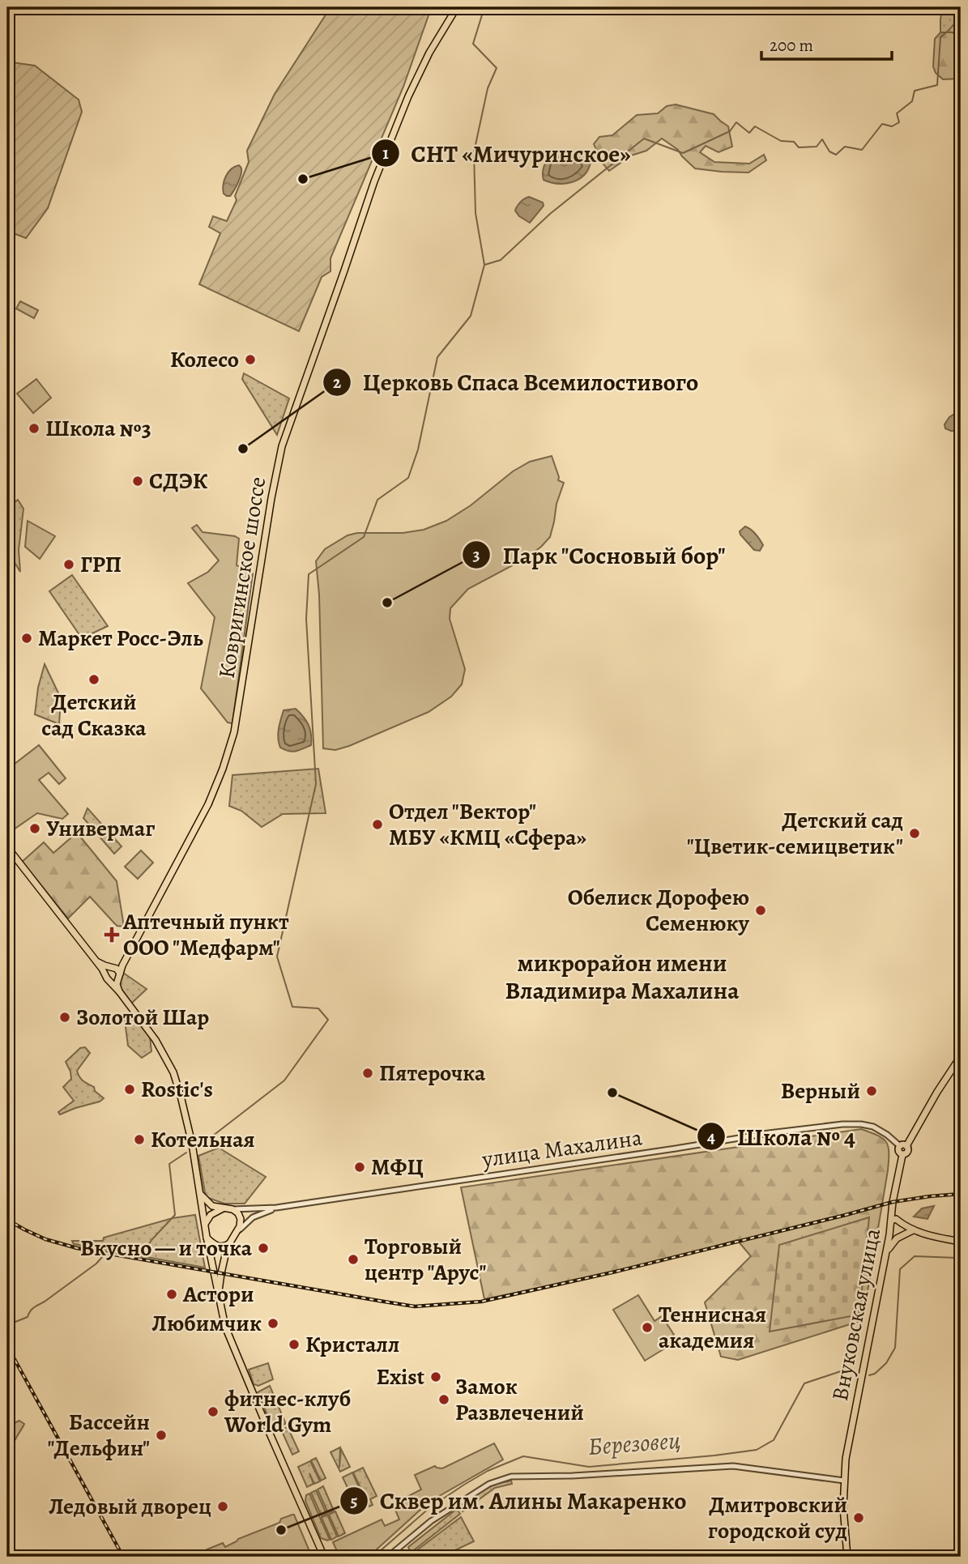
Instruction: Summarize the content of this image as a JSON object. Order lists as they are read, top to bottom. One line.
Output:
{"streets":{"main road":["Ковригинское шоссе","улица Махалина","Внуковская улица"]},"crossings":[["улица Махалина","Внуковская улица"]],"districts":["микрорайон имени Владимира Махалина"],"water":["Березовец"],"places":{"other":["СНТ «Мичуринское»","Колесо","Школа №3","Церковь Спаса Всемилостивого","СДЭК","ГРП","Парк \"Сосновый бор\"","Маркет Росс-Эль","Детский сад Сказка","Отдел \"Вектор\" МБУ «КМЦ «Сфера»","Универмаг","Детский сад \"Цветик-семицветик\"","Обелиск Дорофею Семенюку","Золотой Шар","Пятерочка","Rostic's","Верный","Школа № 4","Котельная","МФЦ","Вкусно — и точка","Торговый центр \"Арус\"","Астори","Любимчик","Теннисная академия","Кристалл","Exist","Замок Развлечений","фитнес-клуб World Gym","Бассейн \"Дельфин\"","Ледовый дворец","Дмитровский городской суд","Сквер им. Алины Макаренко"],"health":["Аптечный пункт ООО \"Медфарм\""]},"scale_bar":"200 m"}
